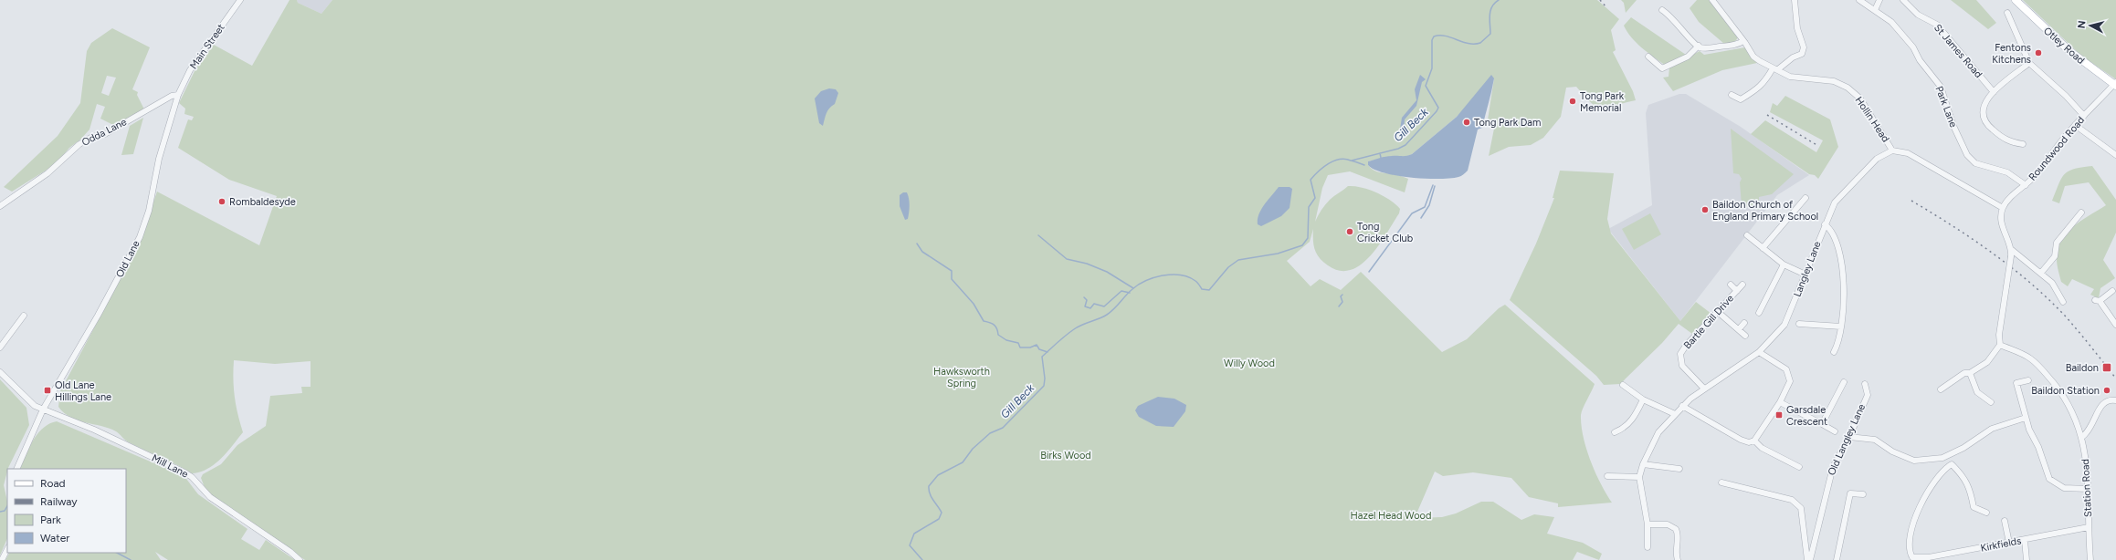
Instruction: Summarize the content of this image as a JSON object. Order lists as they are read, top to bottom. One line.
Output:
{"streets":{"main road":["Otley Road"],"street":["Main Street","St James Road","Park Lane","Hollin Head","Odda Lane","Roundwood Road","Old Lane","Langley Lane","Bartle Gill Drive","Old Langley Lane","Mill Lane","Station Road","Kirkfields"]},"crossings":[["Otley Road","Roundwood Road"],["Main Street","Odda Lane"],["Main Street","Old Lane"],["Park Lane","Roundwood Road"],["Hollin Head","Langley Lane"],["Odda Lane","Old Lane"],["Old Lane","Mill Lane"],["Langley Lane","Bartle Gill Drive"],["Station Road","Kirkfields"]],"water":["Gill Beck"],"parks":["Willy Wood","Hawksworth Spring","Birks Wood","Hazel Head Wood"],"places":{"other":["Fentons Kitchens","Tong Park Memorial","Tong Park Dam","Rombaldesyde","Baildon Church of England Primary School","Tong Cricket Club","Baildon Station"],"transit":["Baildon","Old Lane Hillings Lane","Garsdale Crescent"]},"legend":["Road","Railway","Park","Water"],"north":"left"}
